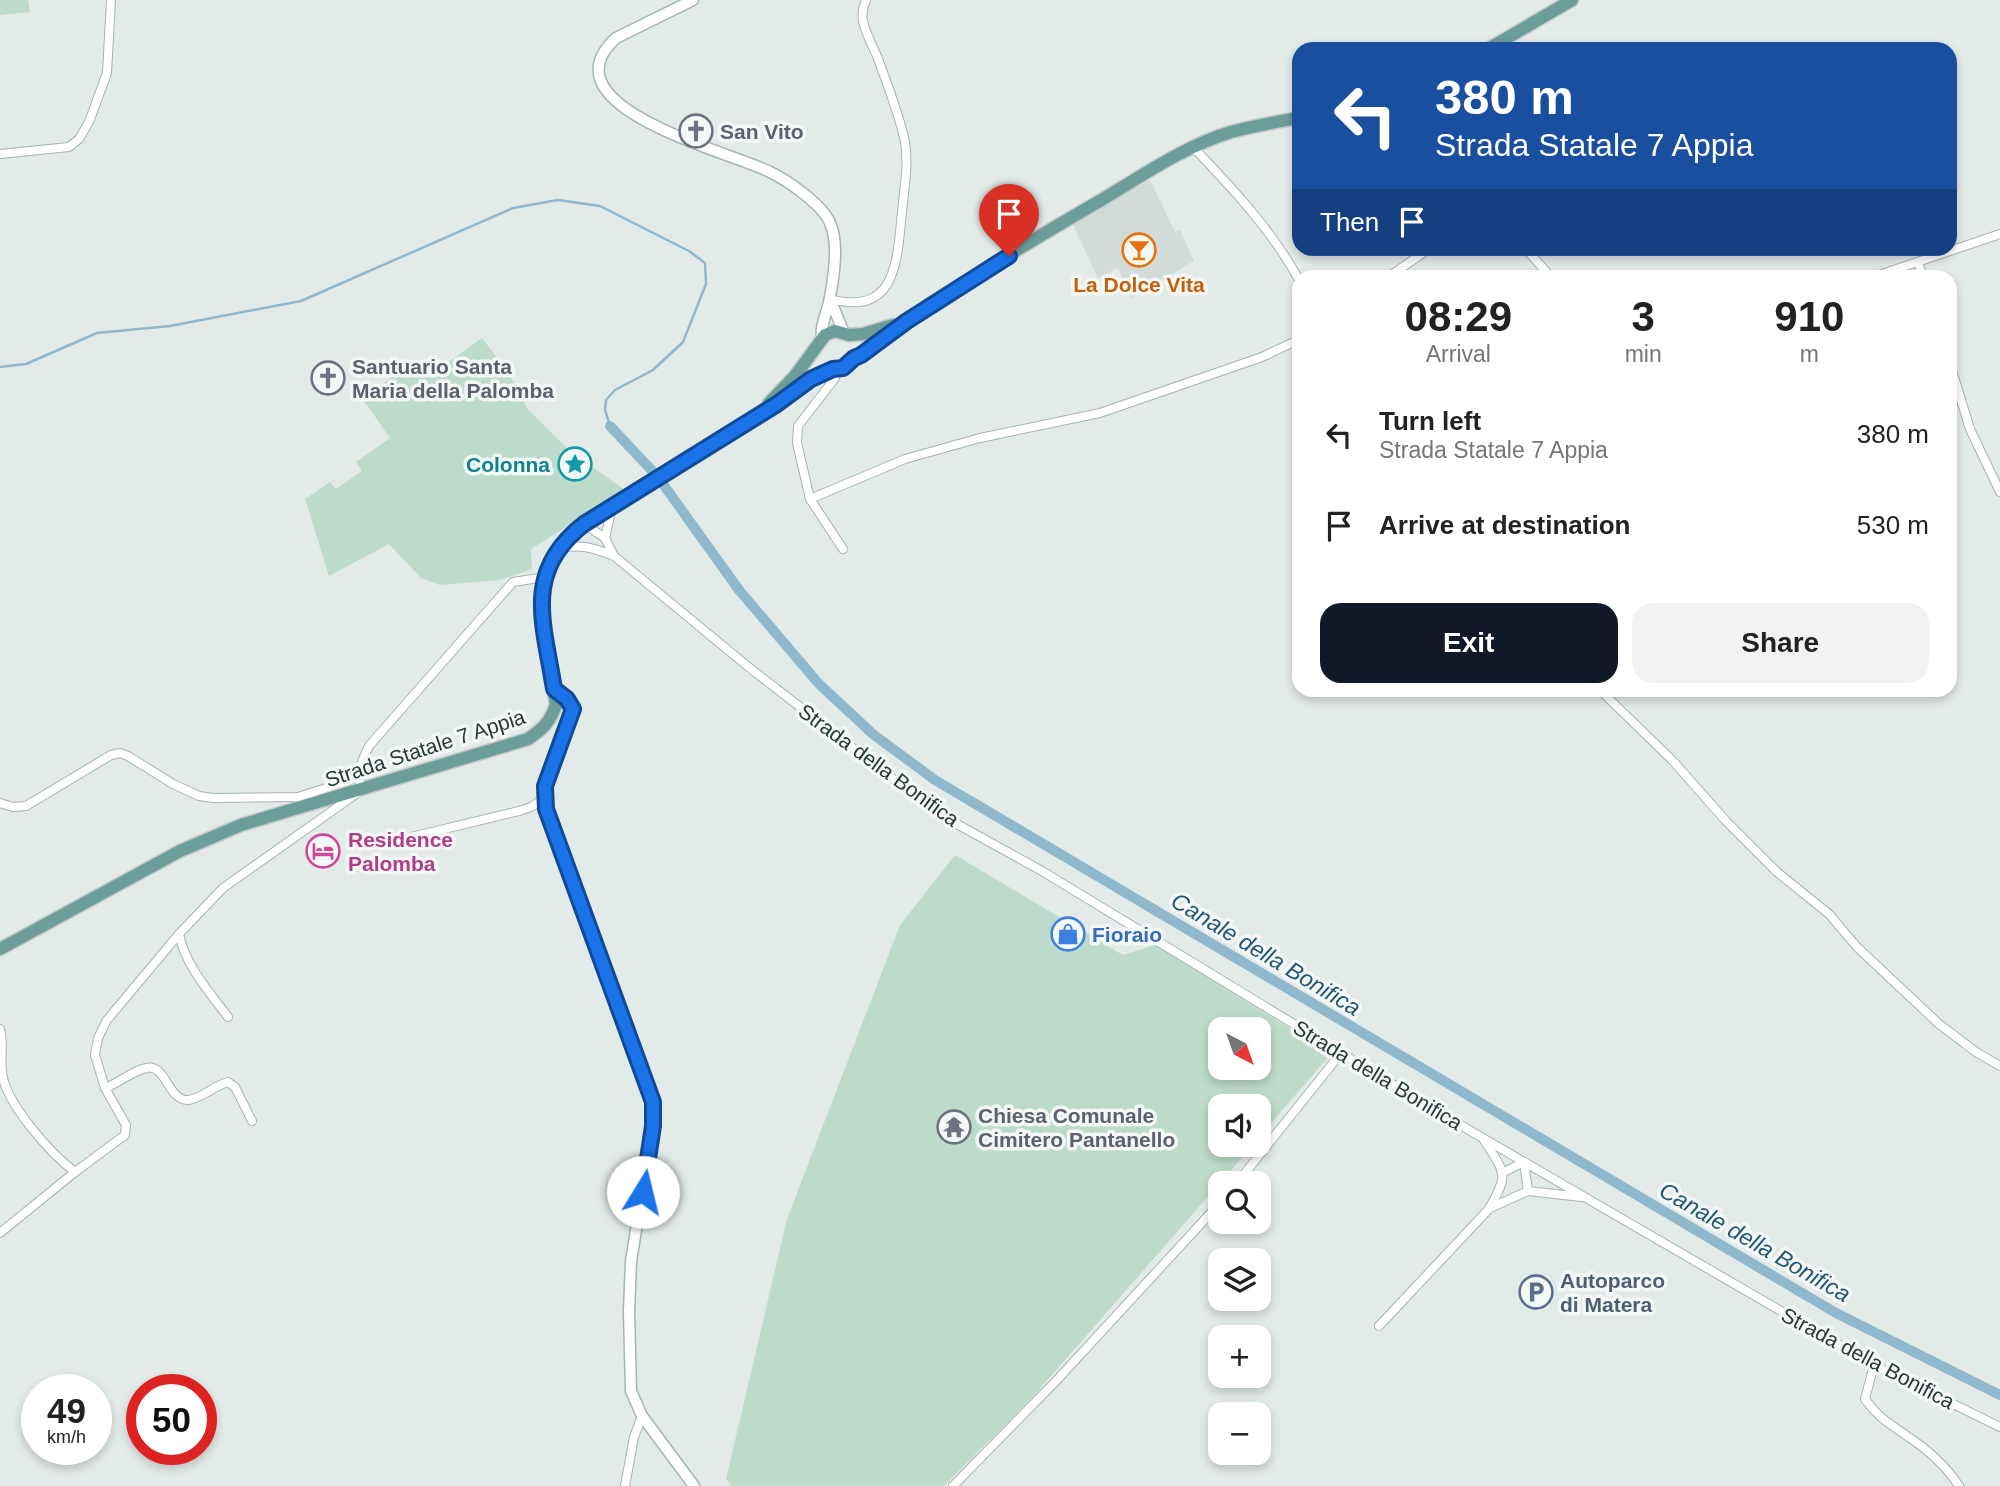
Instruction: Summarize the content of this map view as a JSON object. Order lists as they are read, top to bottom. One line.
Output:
{"streets":{"main road":["Strada Statale 7 Appia"],"street":["Strada della Bonifica"]},"water":["Canale della Bonifica"],"places":{"church":["San Vito","Santuario Santa Maria della Palomba"],"bar":["La Dolce Vita"],"place":["Colonna"],"hotel":["Residence Palomba"],"shop":["Fioraio"],"temple":["Chiesa Comunale Cimitero Pantanello"],"parking":["Autoparco di Matera"]},"north":"bottom right","page":{"turn":["380 m","Strada Statale 7 Appia"],"then":"Then","eta":["08:29","Arrival","3","min","910","m"],"list":[{"name":"Turn left","note":"Strada Statale 7 Appia","value":"380 m"},{"name":"Arrive at destination","value":"530 m"}],"buttons":["Exit","Share"],"map_buttons":["+","−"],"speed":"49 km/h","limit":"50"}}
